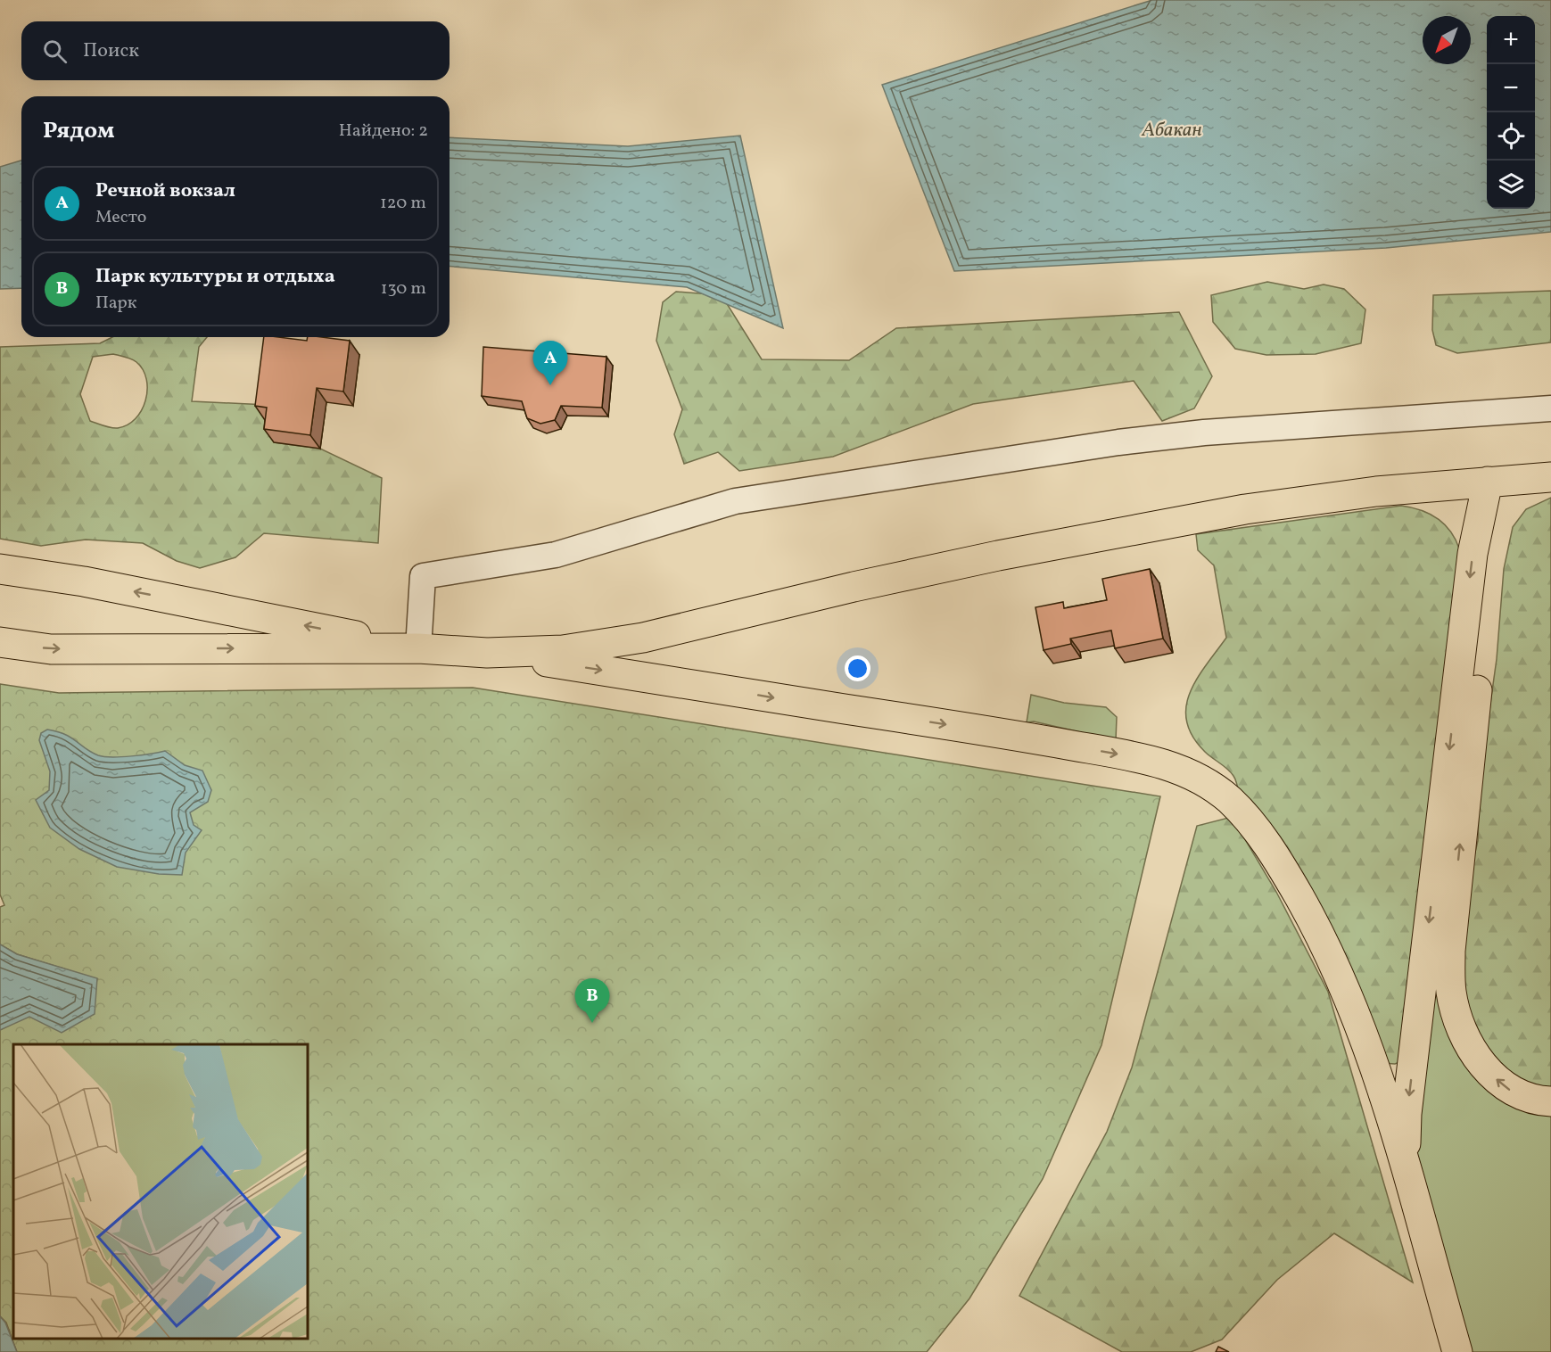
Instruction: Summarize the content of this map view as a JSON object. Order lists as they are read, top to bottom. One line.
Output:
{"water":["Абакан"],"north":"bottom left","page":{"map_buttons":["+","−"],"search":"Поиск","heading":["Рядом","Найдено: 2"],"list":[{"mark":"A","name":"Речной вокзал","note":"Место","value":"120 m"},{"mark":"B","name":"Парк культуры и отдыха","note":"Парк","value":"130 m"}],"pins":["A","B"]}}
